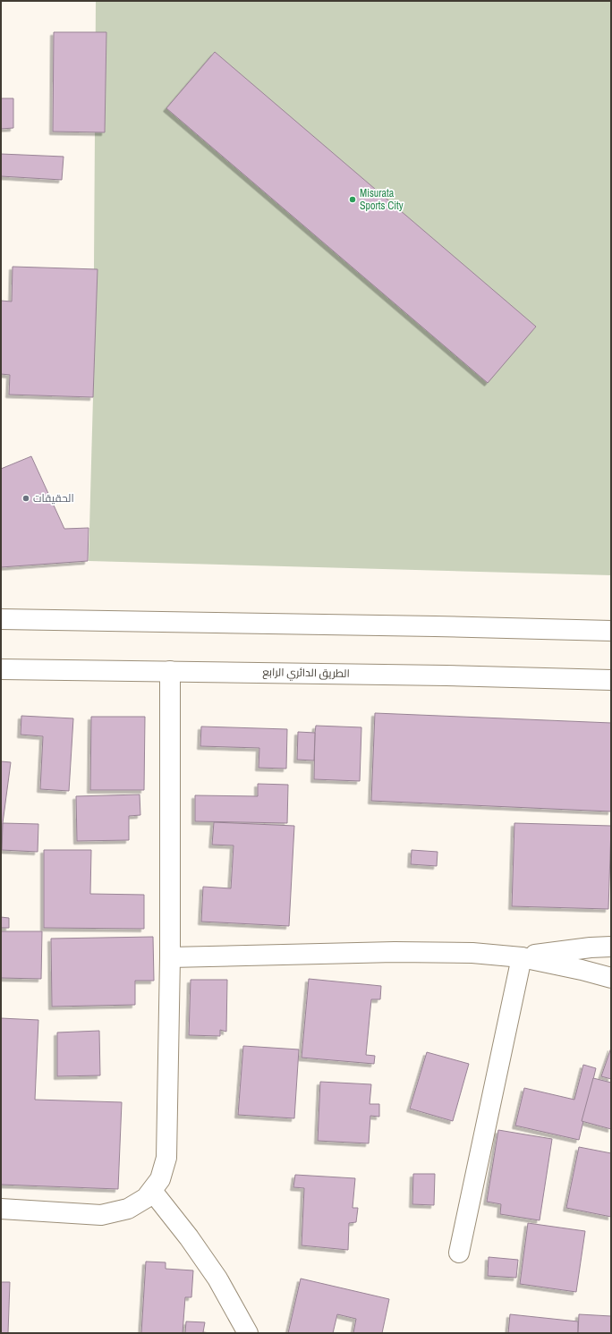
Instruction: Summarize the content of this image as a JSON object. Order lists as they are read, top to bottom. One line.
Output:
{"streets":{"street":["الطريق الدائري الرابع"]},"places":["Misurata Sports City","الحقيقات"]}
